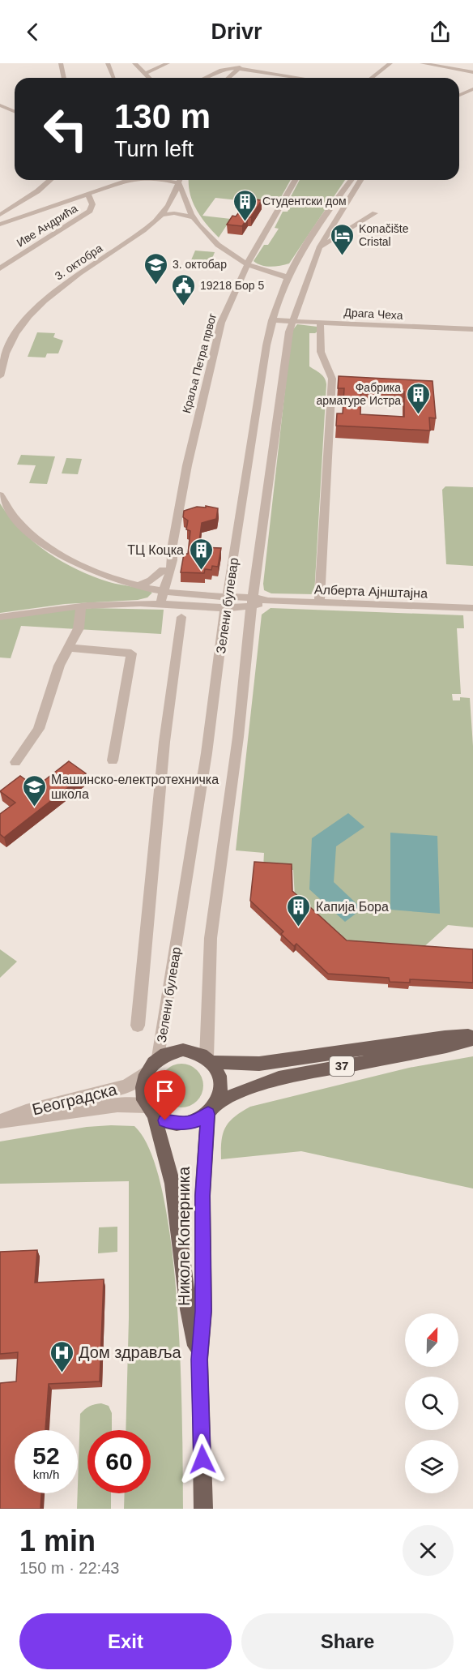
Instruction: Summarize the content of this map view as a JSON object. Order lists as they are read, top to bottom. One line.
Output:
{"streets":{"main road":["37","Николе Коперника"],"street":["Иве Андрића","3. октобра","Драга Чеха","Краља Петра првог","Алберта Ајнштајна","Зелени булевар","Београдска"]},"crossings":[["Драга Чеха","Зелени булевар"],["Алберта Ајнштајна","Зелени булевар"],["Зелени булевар","37"],["Зелени булевар","Београдска"],["Зелени булевар","Николе Коперника"],["37","Београдска"],["37","Николе Коперника"],["Београдска","Николе Коперника"]],"places":{"building":["Студентски дом","Фабрика арматуре Истра","ТЦ Коцка","Капија Бора"],"hotel":["Konačište Cristal"],"school or university":["3. октобар","Машинско-електротехничка школа"],"public building":["19218 Бор 5"],"hospital":["Дом здравља"]},"north":"top","page":{"header":"Drivr","turn":["130 m","Turn left"],"speed":"52 km/h","limit":"60","heading":["1 min","150 m · 22:43"],"buttons":["Exit","Share"]}}
